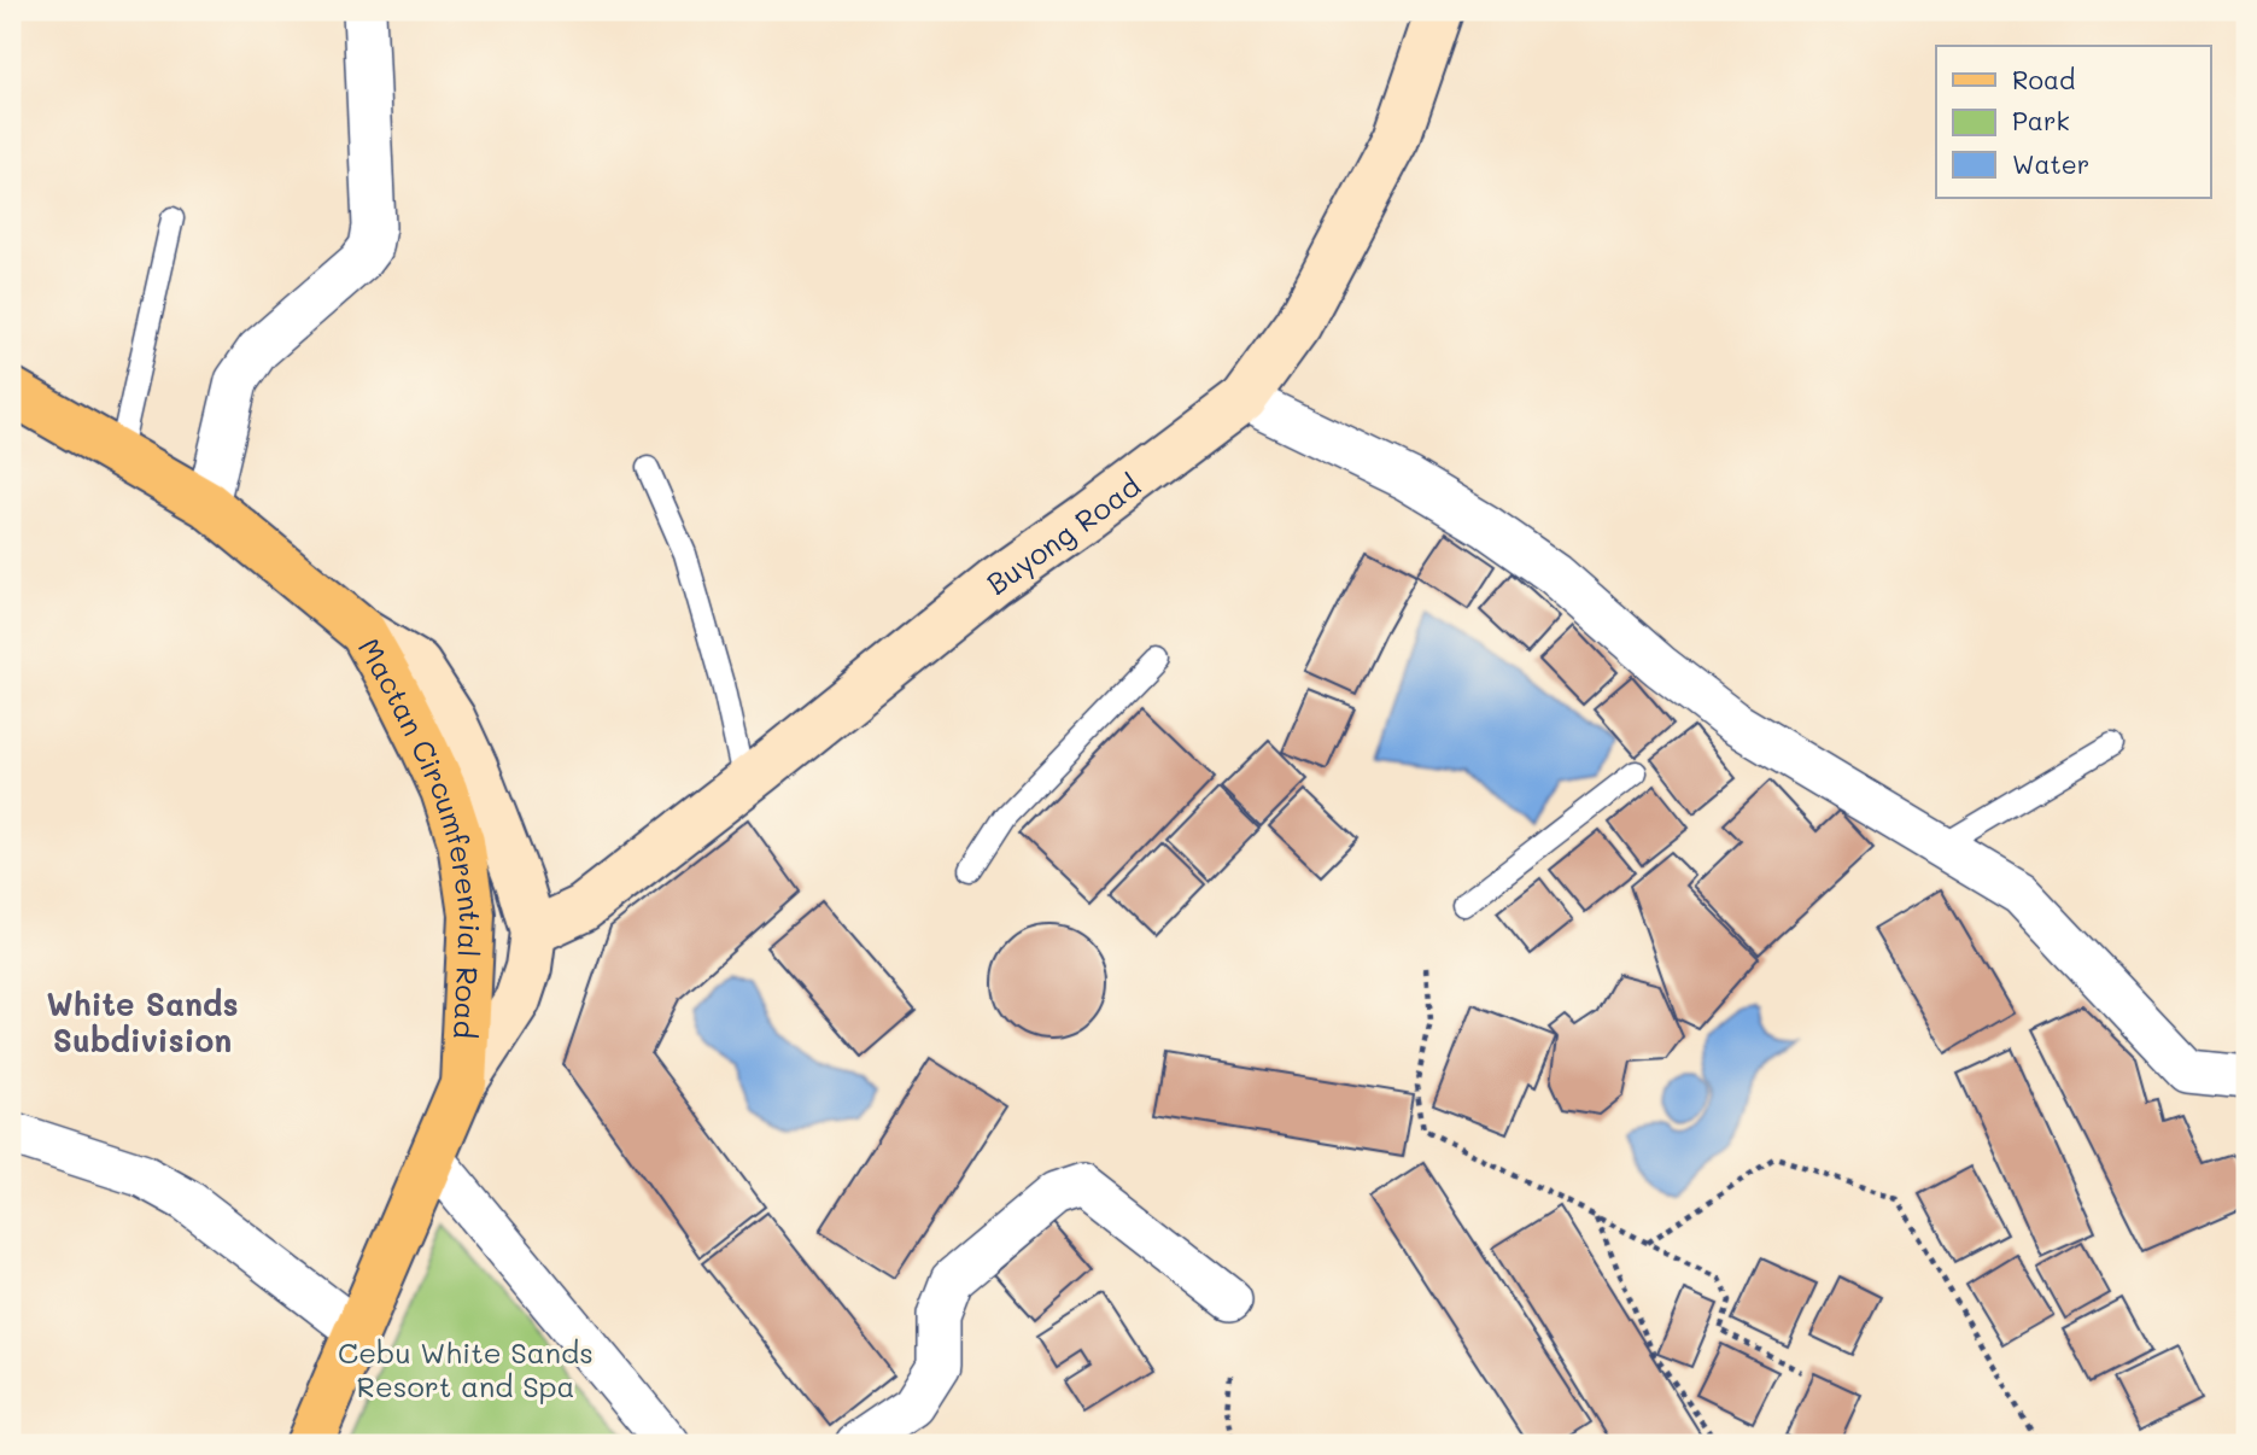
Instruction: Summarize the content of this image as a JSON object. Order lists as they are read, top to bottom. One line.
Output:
{"streets":{"main road":["Mactan Circumferential Road"],"street":["Buyong Road"]},"districts":["White Sands Subdivision"],"parks":["Cebu White Sands Resort and Spa"],"legend":["Road","Park","Water"]}
